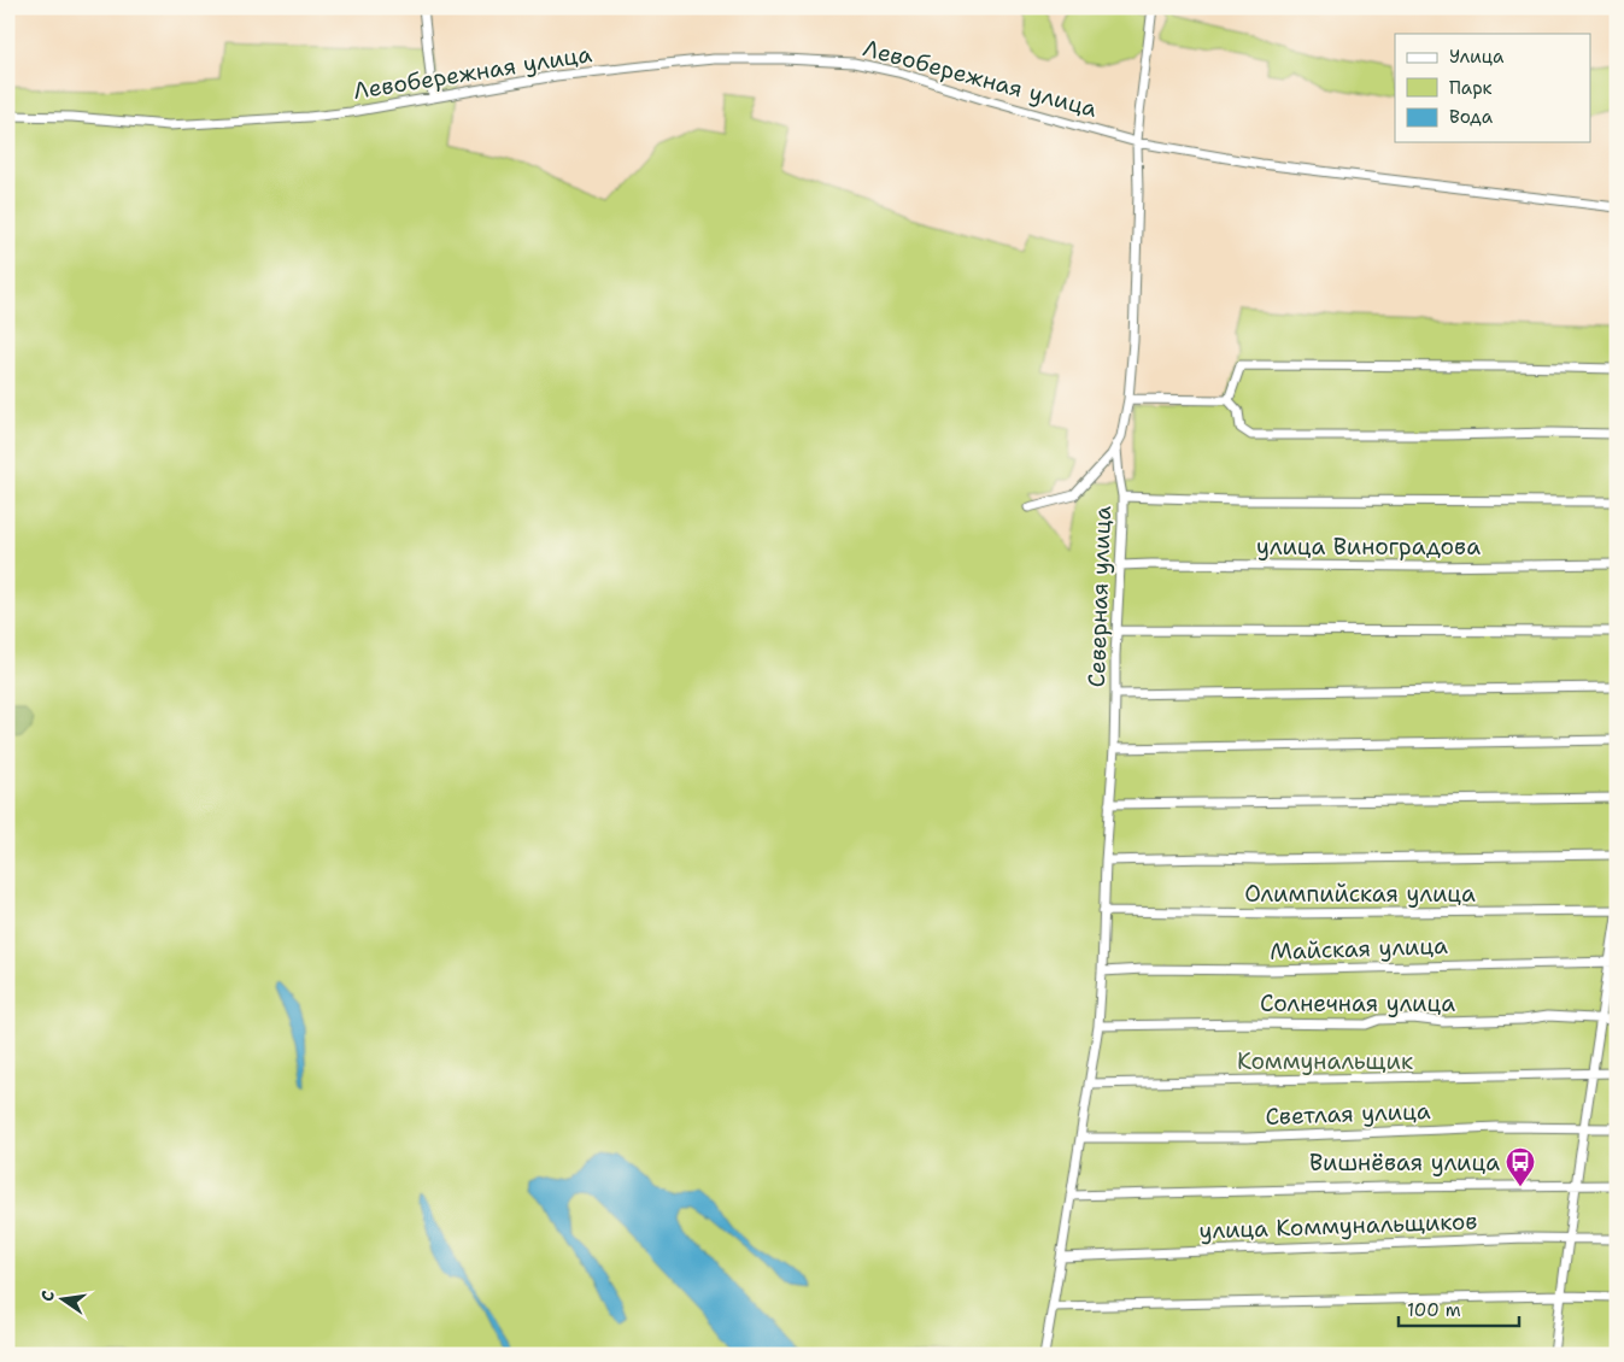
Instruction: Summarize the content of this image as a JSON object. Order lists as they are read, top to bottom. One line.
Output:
{"streets":{"street":["Левобережная улица","улица Виноградова","Северная улица","Олимпийская улица","Майская улица","Солнечная улица","Светлая улица","улица Коммунальщиков"]},"crossings":[["улица Виноградова","Северная улица"],["Северная улица","Олимпийская улица"],["Северная улица","Майская улица"],["Северная улица","Солнечная улица"],["Северная улица","Светлая улица"],["Северная улица","улица Коммунальщиков"]],"parks":["Коммунальщик"],"places":{"bus stop":["Вишнёвая улица"]},"legend":["Улица","Парк","Вода"],"scale_bar":"100 m","north":"left"}
